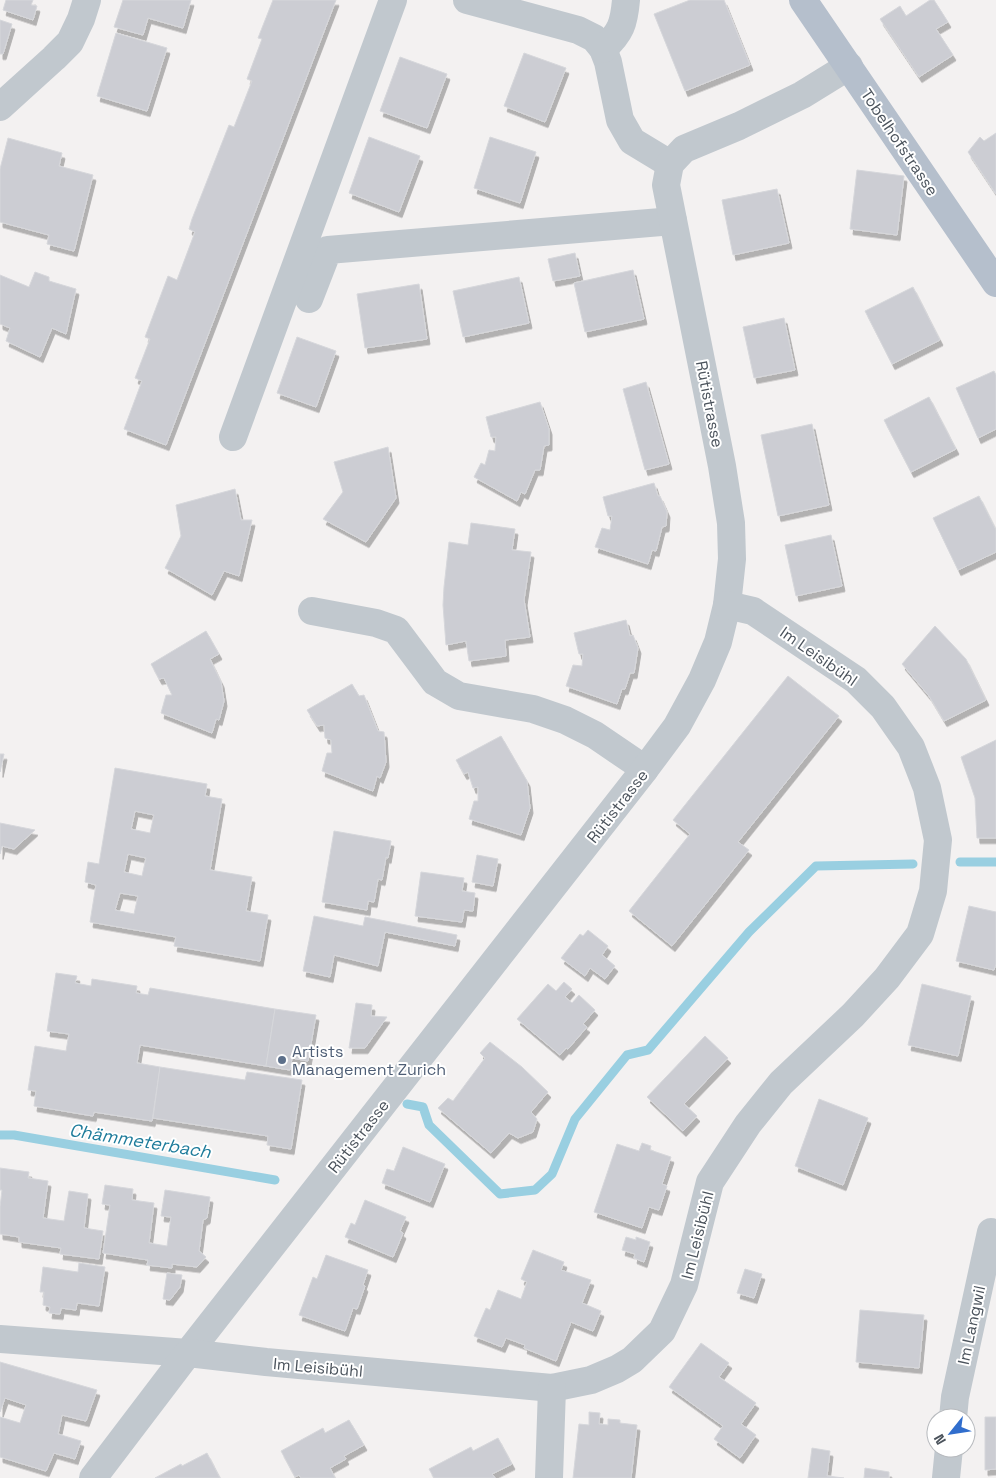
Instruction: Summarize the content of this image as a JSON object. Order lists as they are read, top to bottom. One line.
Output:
{"streets":{"main road":["Tobelhofstrasse"],"street":["Rütistrasse","Im Leisibühl","Im Langwil"]},"crossings":[["Rütistrasse","Im Leisibühl"]],"water":["Chämmeterbach"],"places":["Artists Management Zurich"],"north":"bottom left"}
